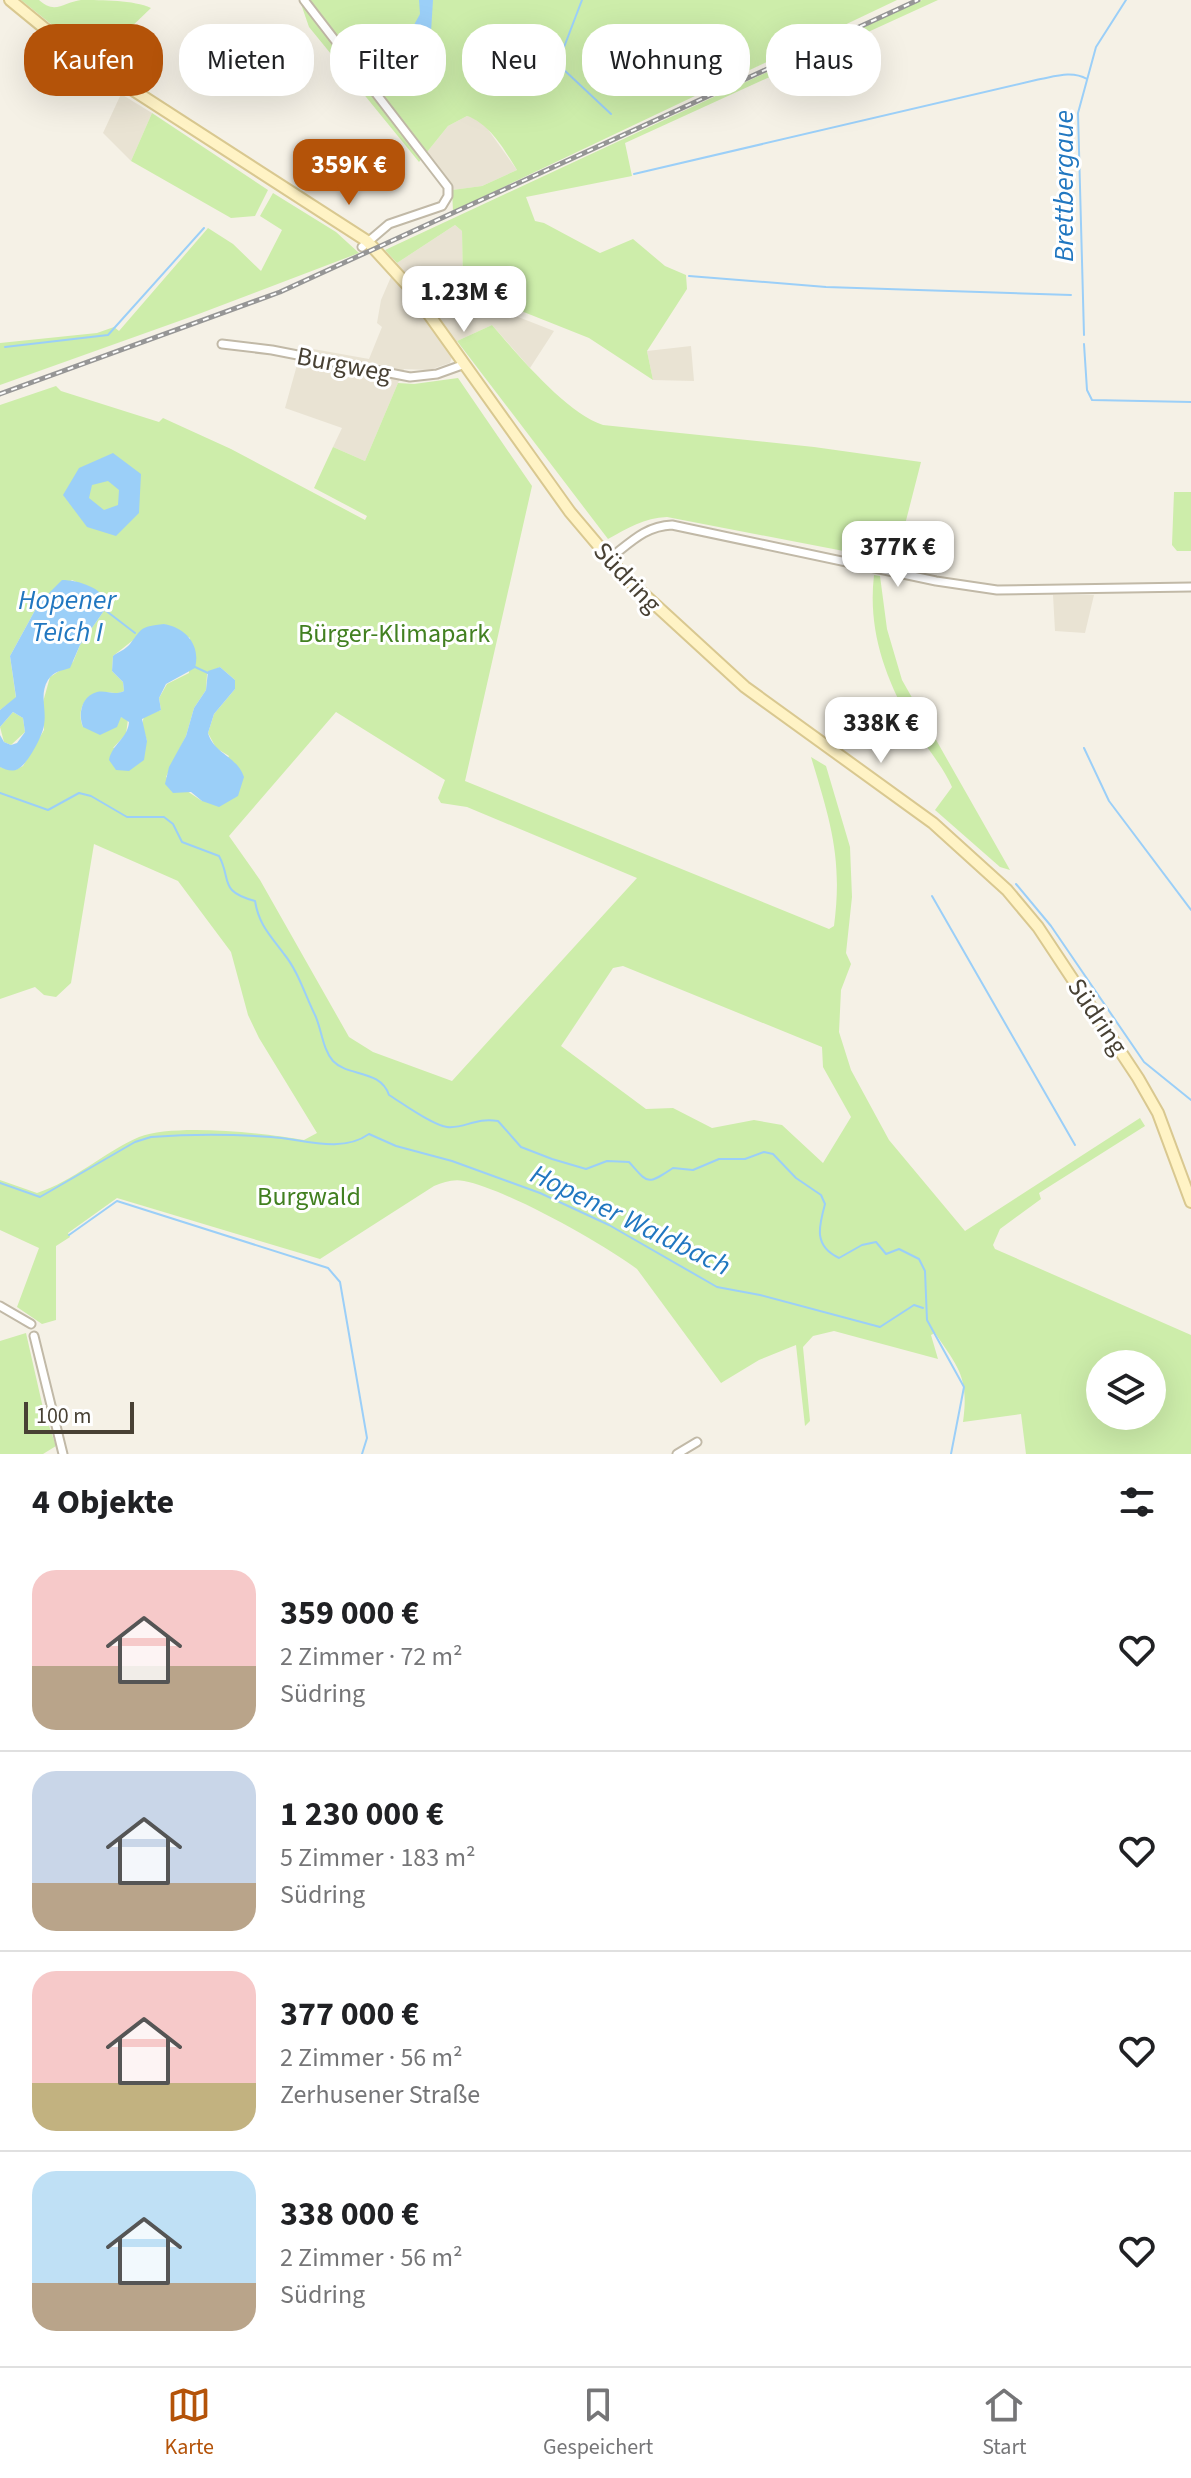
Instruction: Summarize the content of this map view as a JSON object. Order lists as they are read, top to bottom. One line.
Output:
{"streets":{"main road":["Südring"],"street":["Burgweg"]},"crossings":[["Burgweg","Südring"]],"water":["Brettbergaue","Hopener Teich I","Hopener Waldbach"],"parks":["Bürger-Klimapark","Burgwald"],"scale_bar":"100 m","page":{"chip":["Kaufen","Mieten","Filter","Neu","Wohnung","Haus"],"price":["359K €","1.23M €","377K €","338K €"],"scale":"100 m","heading":"4 Objekte","list":[{"name":"359 000 €","note":"2 Zimmer · 72 m² · Südring"},{"name":"1 230 000 €","note":"5 Zimmer · 183 m² · Südring"},{"name":"377 000 €","note":"2 Zimmer · 56 m² · Zerhusener Straße"},{"name":"338 000 €","note":"2 Zimmer · 56 m² · Südring"}],"tabs":["Karte","Gespeichert","Start"]}}
